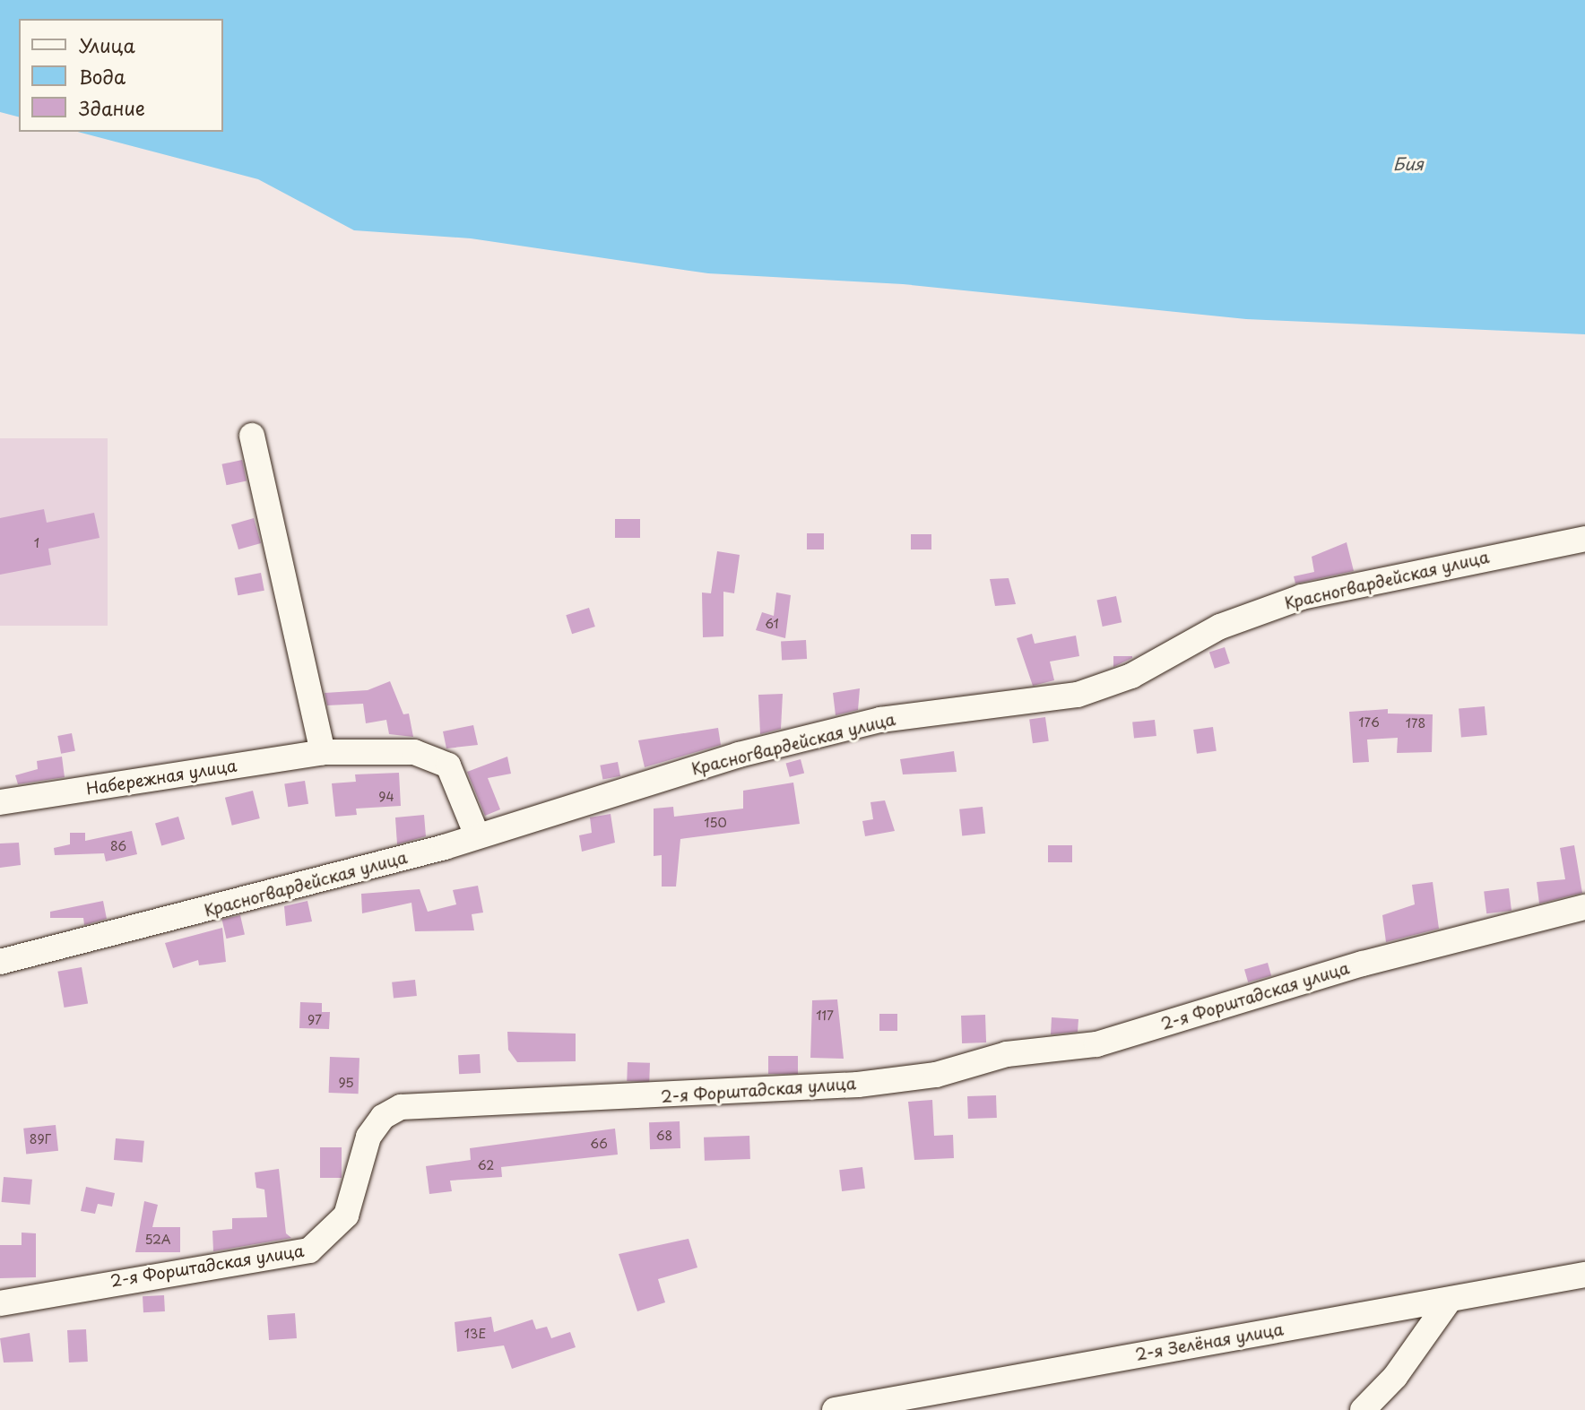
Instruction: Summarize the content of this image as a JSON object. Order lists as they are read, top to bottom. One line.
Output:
{"streets":{"street":["Красногвардейская улица","Набережная улица","2-я Форштадская улица","2-я Зелёная улица"]},"crossings":[["Красногвардейская улица","Набережная улица"]],"water":["Бия"],"house_numbers":["1","61","176","178","94","150","86","117","97","95","68","89Г","66","62","52А","13Е"],"legend":["Улица","Вода","Здание"]}
